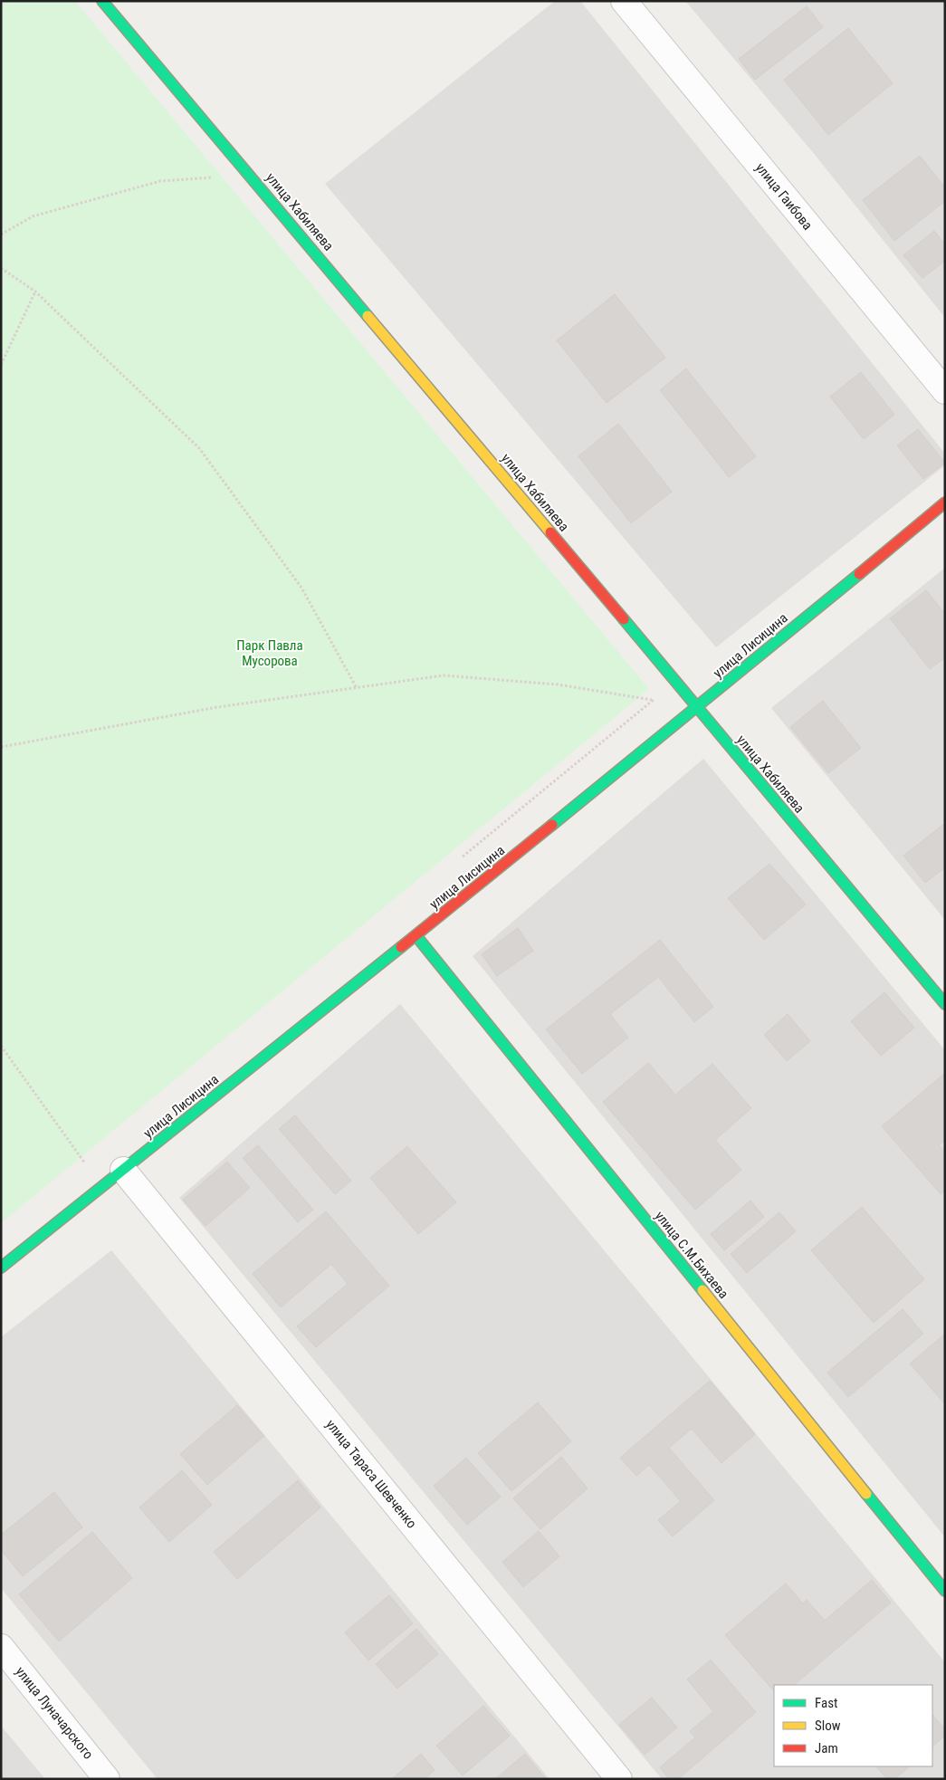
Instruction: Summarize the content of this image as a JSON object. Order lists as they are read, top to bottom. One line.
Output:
{"streets":{"street":["улица Гаибова","улица Хабиляева","улица Лисицина","улица С.М.Бихаева","улица Тараса Шевченко","улица Луначарского"]},"crossings":[["улица Хабиляева","улица Лисицина"],["улица Лисицина","улица С.М.Бихаева"],["улица Лисицина","улица Тараса Шевченко"]],"parks":["Парк Павла Мусорова"],"legend":["Fast","Slow","Jam"]}
